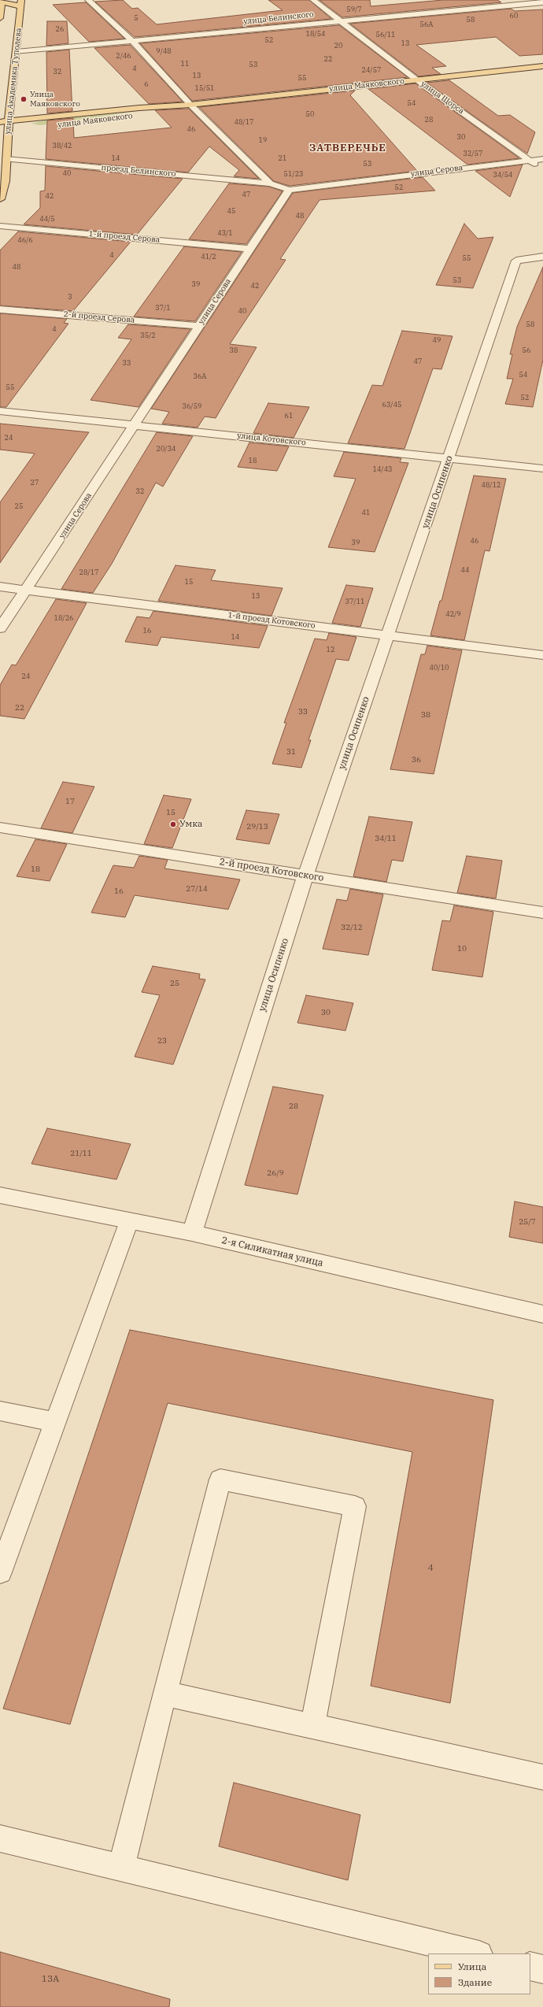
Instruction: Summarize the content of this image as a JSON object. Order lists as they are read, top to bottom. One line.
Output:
{"streets":{"main road":["улица Академика Туполева","улица Маяковского"],"street":["улица Белинского","улица Щорса","проезд Белинского","улица Серова","1-й проезд Серова","2-й проезд Серова","улица Котовского","улица Осипенко","1-й проезд Котовского","2-й проезд Котовского","2-я Силикатная улица"]},"crossings":[["улица Белинского","улица Академика Туполева"],["улица Белинского","улица Щорса"],["улица Белинского","проезд Белинского"],["улица Академика Туполева","улица Маяковского"],["улица Академика Туполева","проезд Белинского"],["улица Маяковского","улица Щорса"],["улица Маяковского","проезд Белинского"],["улица Щорса","улица Серова"],["проезд Белинского","улица Серова"],["улица Серова","1-й проезд Серова"],["улица Серова","2-й проезд Серова"],["улица Серова","улица Котовского"],["улица Серова","1-й проезд Котовского"],["улица Котовского","улица Осипенко"],["улица Осипенко","1-й проезд Котовского"],["улица Осипенко","2-й проезд Котовского"],["улица Осипенко","2-я Силикатная улица"]],"districts":["ЗАТВЕРЕЧЬЕ"],"places":["Улица Маяковского","Умка"],"house_numbers":["59/7","60","5","58","56А","26","18/54","56/11","52","13","20","9/48","2/46","22","11","53","4","24/57","32","13","55","6","15/51","54","50","28","48/17","46","30","19","38/42","32/57","14","21","53","40","51/23","34/54","52","47","42","45","48","44/5","43/1","46/6","4","41/2","55","48","53","39","42","3","37/1","40","58","4","35/2","49","38","56","47","33","54","36А","55","52","63/45","36/59","61","24","20/34","18","14/43","27","48/12","32","25","41","46","39","44","28/17","15","13","37/11","42/9","18/26","16","14","12","40/10","24","22","33","38","31","36","17","15","29/13","34/11","18","27/14","16","32/12","10","25","30","23","28","21/11","26/9","25/7","4","13А"],"legend":["Улица","Здание"]}
